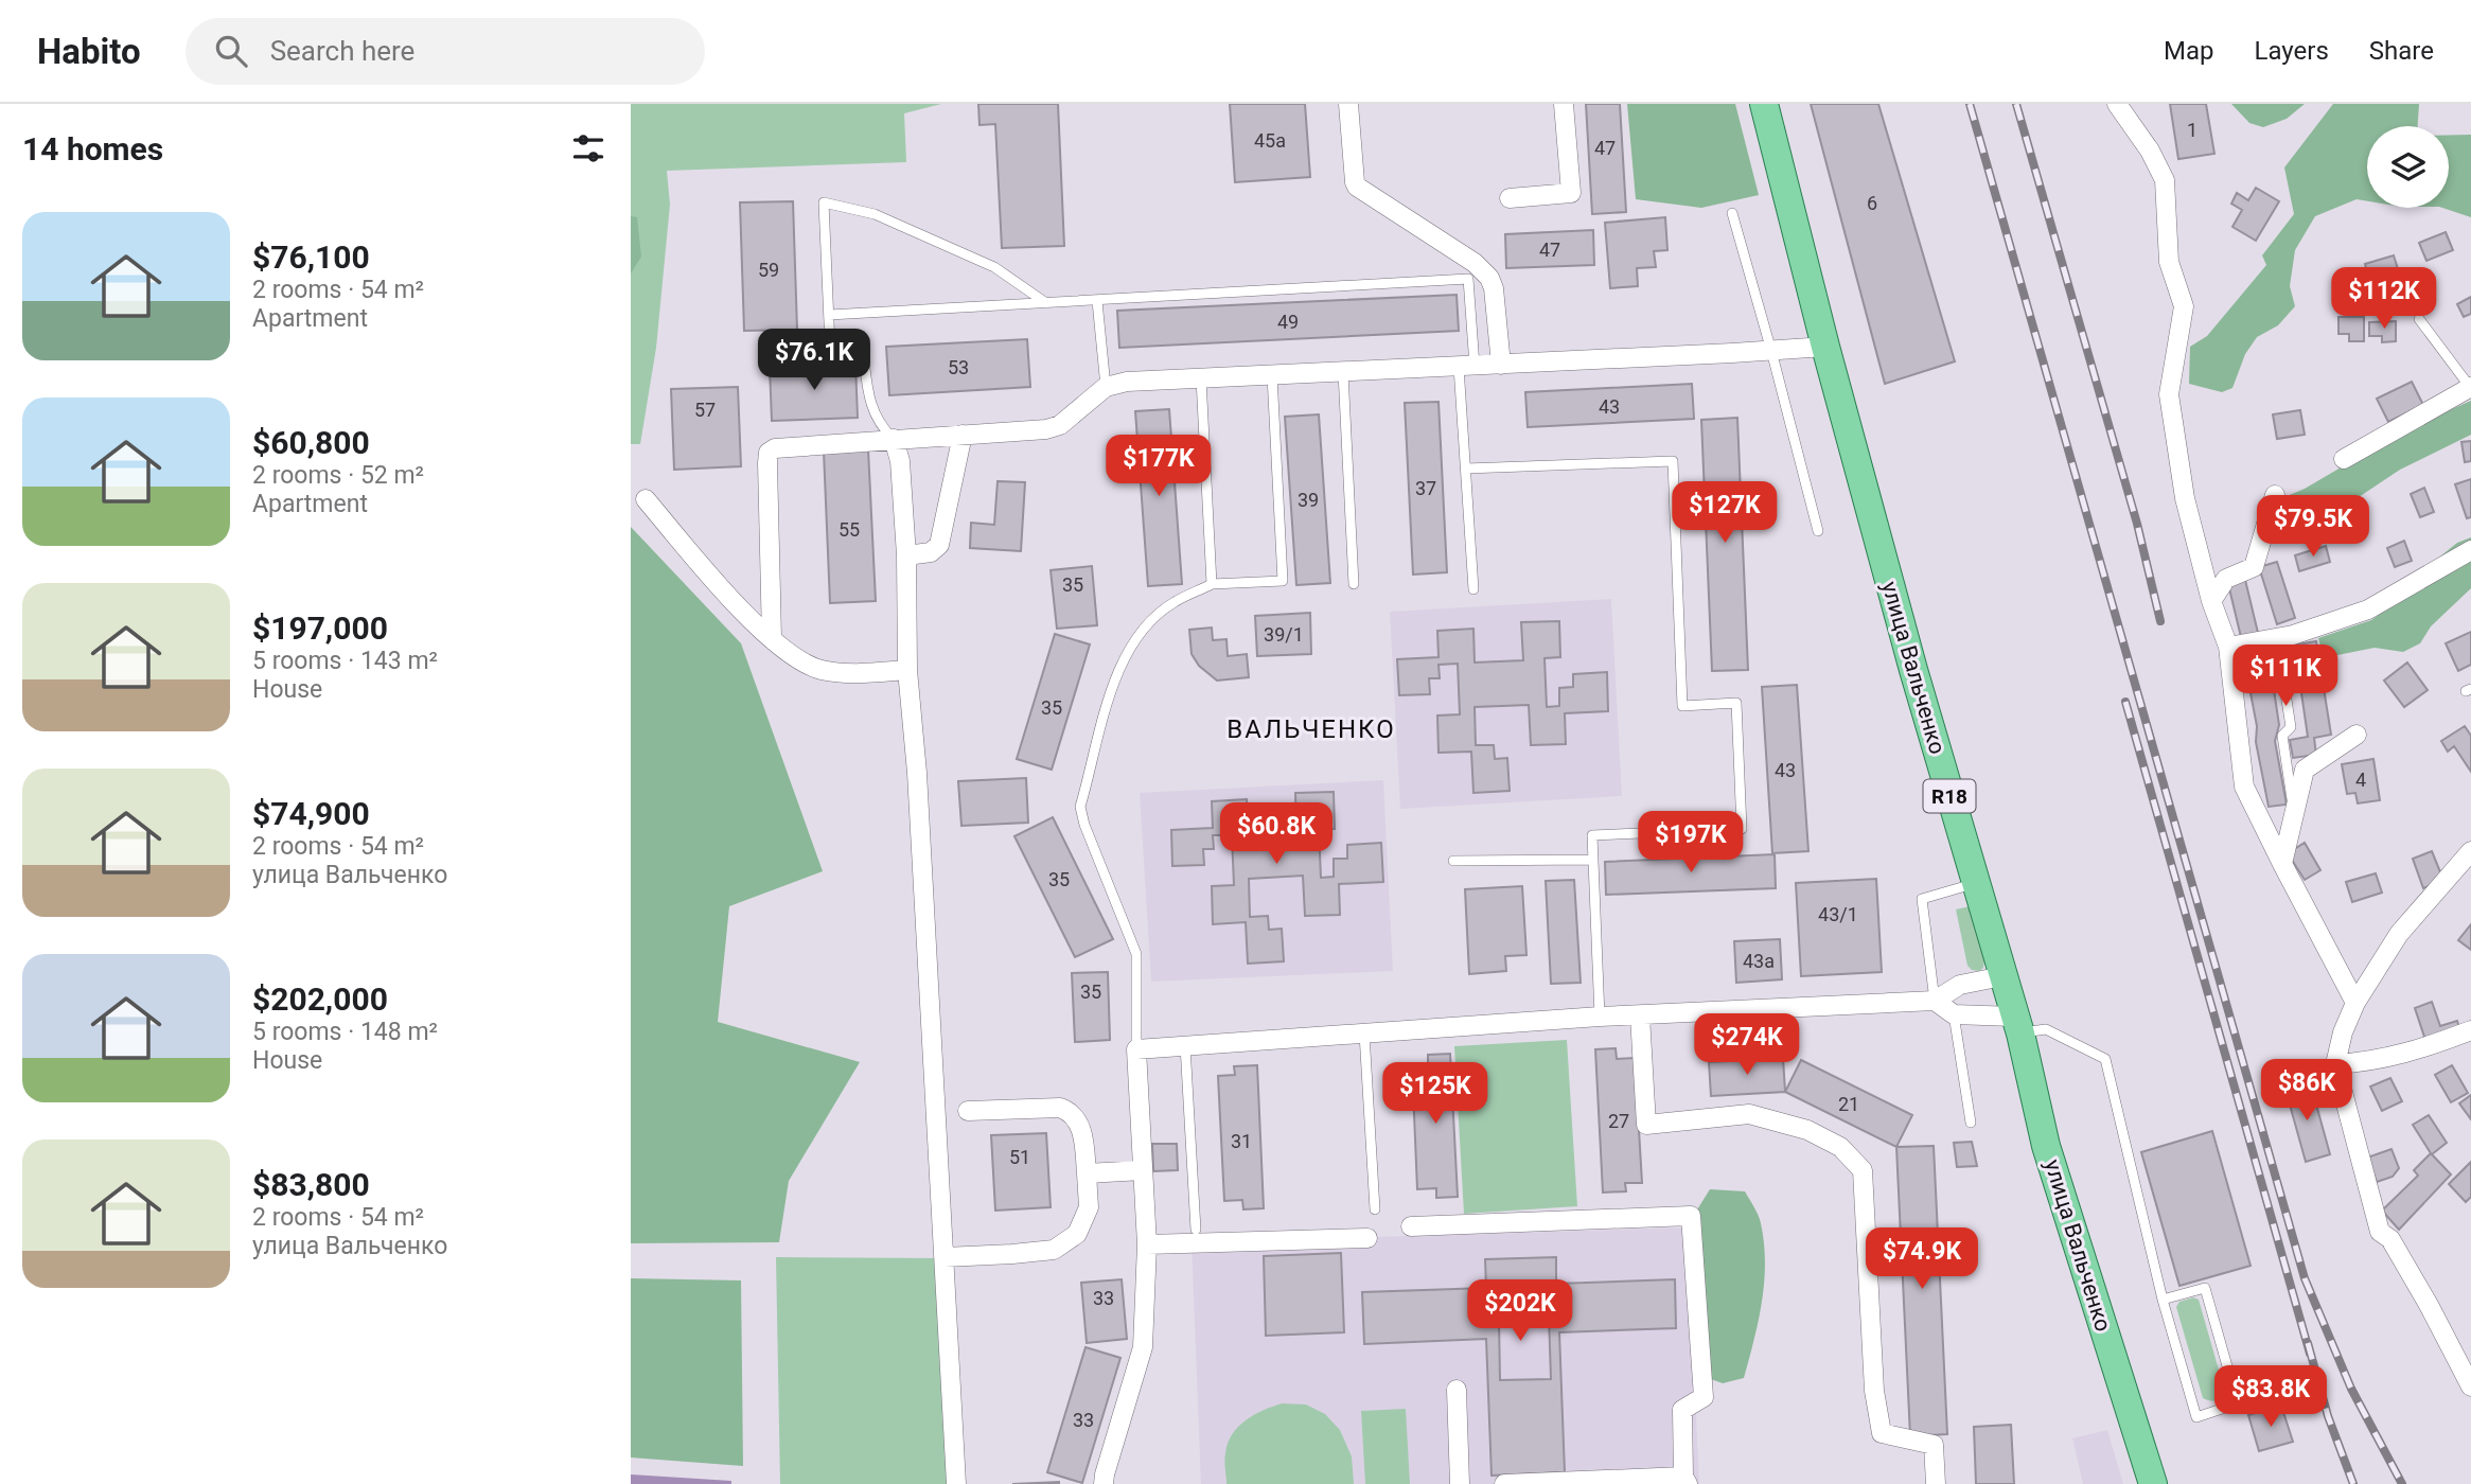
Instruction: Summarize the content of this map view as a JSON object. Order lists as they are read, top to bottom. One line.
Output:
{"streets":{"main road":["улица Вальченко","R18"]},"districts":["ВАЛЬЧЕНКО"],"house_numbers":["1","45а","47","6","47","59","49","53","43","57","37","39","55","35","39/1","35","43","4","35","43/1","43а","35","21","27","31","51","33","33"],"page":{"header":"Habito","search":"Search here","nav":["Map","Layers","Share"],"heading":"14 homes","list":[{"name":"$76,100","note":"2 rooms · 54 m² · Apartment"},{"name":"$60,800","note":"2 rooms · 52 m² · Apartment"},{"name":"$197,000","note":"5 rooms · 143 m² · House"},{"name":"$74,900","note":"2 rooms · 54 m² · улица Вальченко"},{"name":"$202,000","note":"5 rooms · 148 m² · House"},{"name":"$83,800","note":"2 rooms · 54 m² · улица Вальченко"}],"price":["$112K","$76.1K","$177K","$127K","$79.5K","$111K","$60.8K","$197K","$274K","$86K","$125K","$74.9K","$202K","$83.8K"]}}
